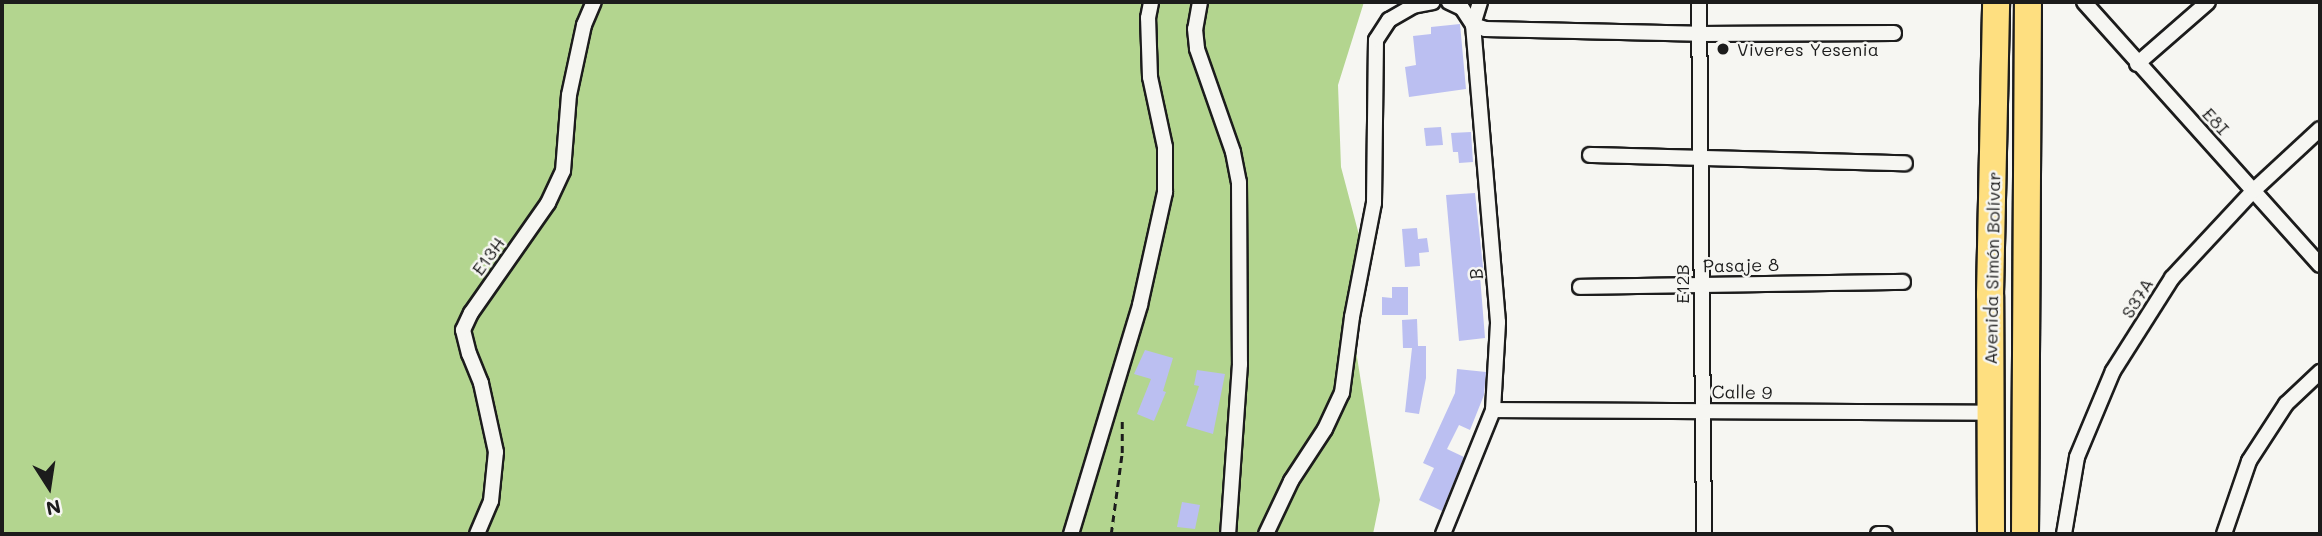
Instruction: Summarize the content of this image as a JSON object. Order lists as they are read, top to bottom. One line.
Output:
{"streets":{"highway":["Avenida Simón Bolívar"],"street":["E8I","E13H","Pasaje 8","B","E12B","S37A","Calle 9"]},"crossings":[["E8I","S37A"],["Pasaje 8","E12B"],["Avenida Simón Bolívar","Calle 9"],["B","Calle 9"],["E12B","Calle 9"]],"places":["Viveres Yesenia"],"north":"bottom"}
